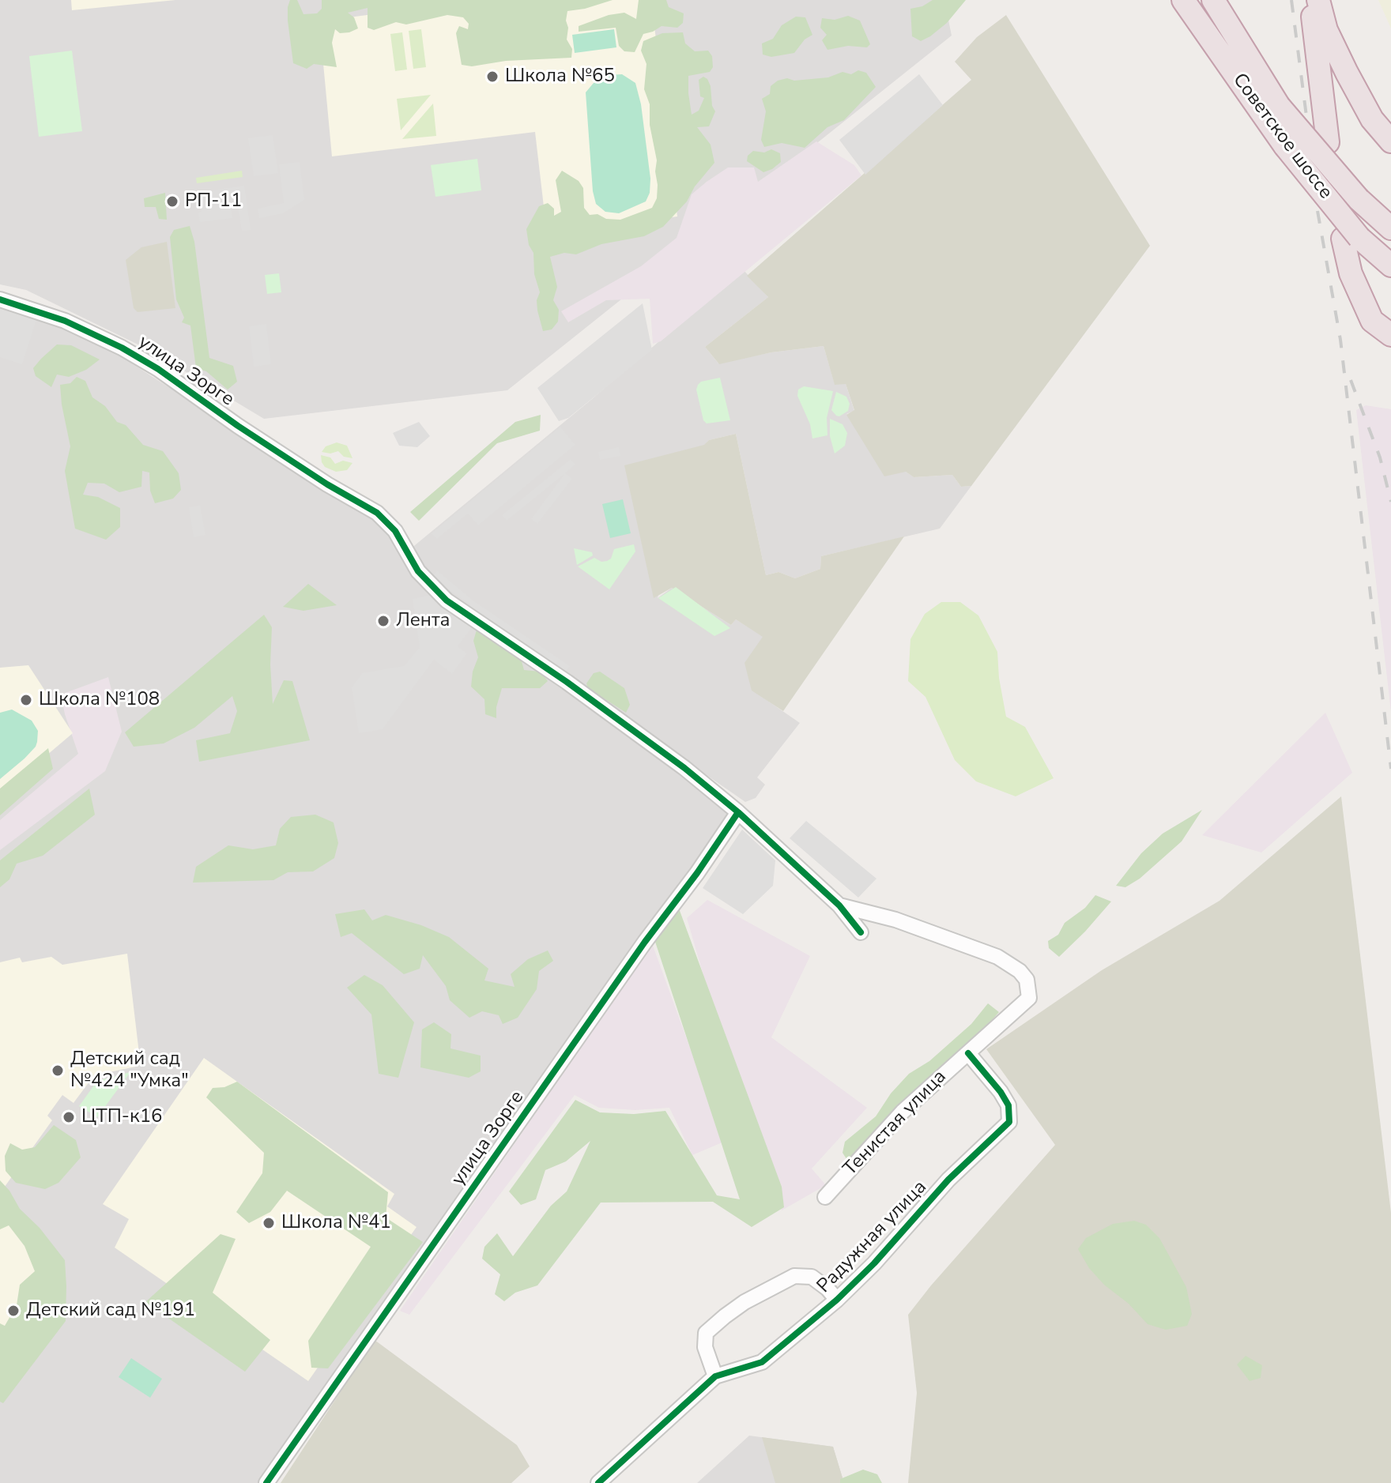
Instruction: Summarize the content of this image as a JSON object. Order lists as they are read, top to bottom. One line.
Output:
{"streets":{"highway":["Советское шоссе"],"street":["улица Зорге","Тенистая улица","Радужная улица"]},"crossings":[["улица Зорге","Тенистая улица"],["Тенистая улица","Радужная улица"]],"places":["Школа №65","РП-11","Лента","Школа №108","Детский сад №424 \"Умка\"","ЦТП-к16","Школа №41","Детский сад №191"]}
